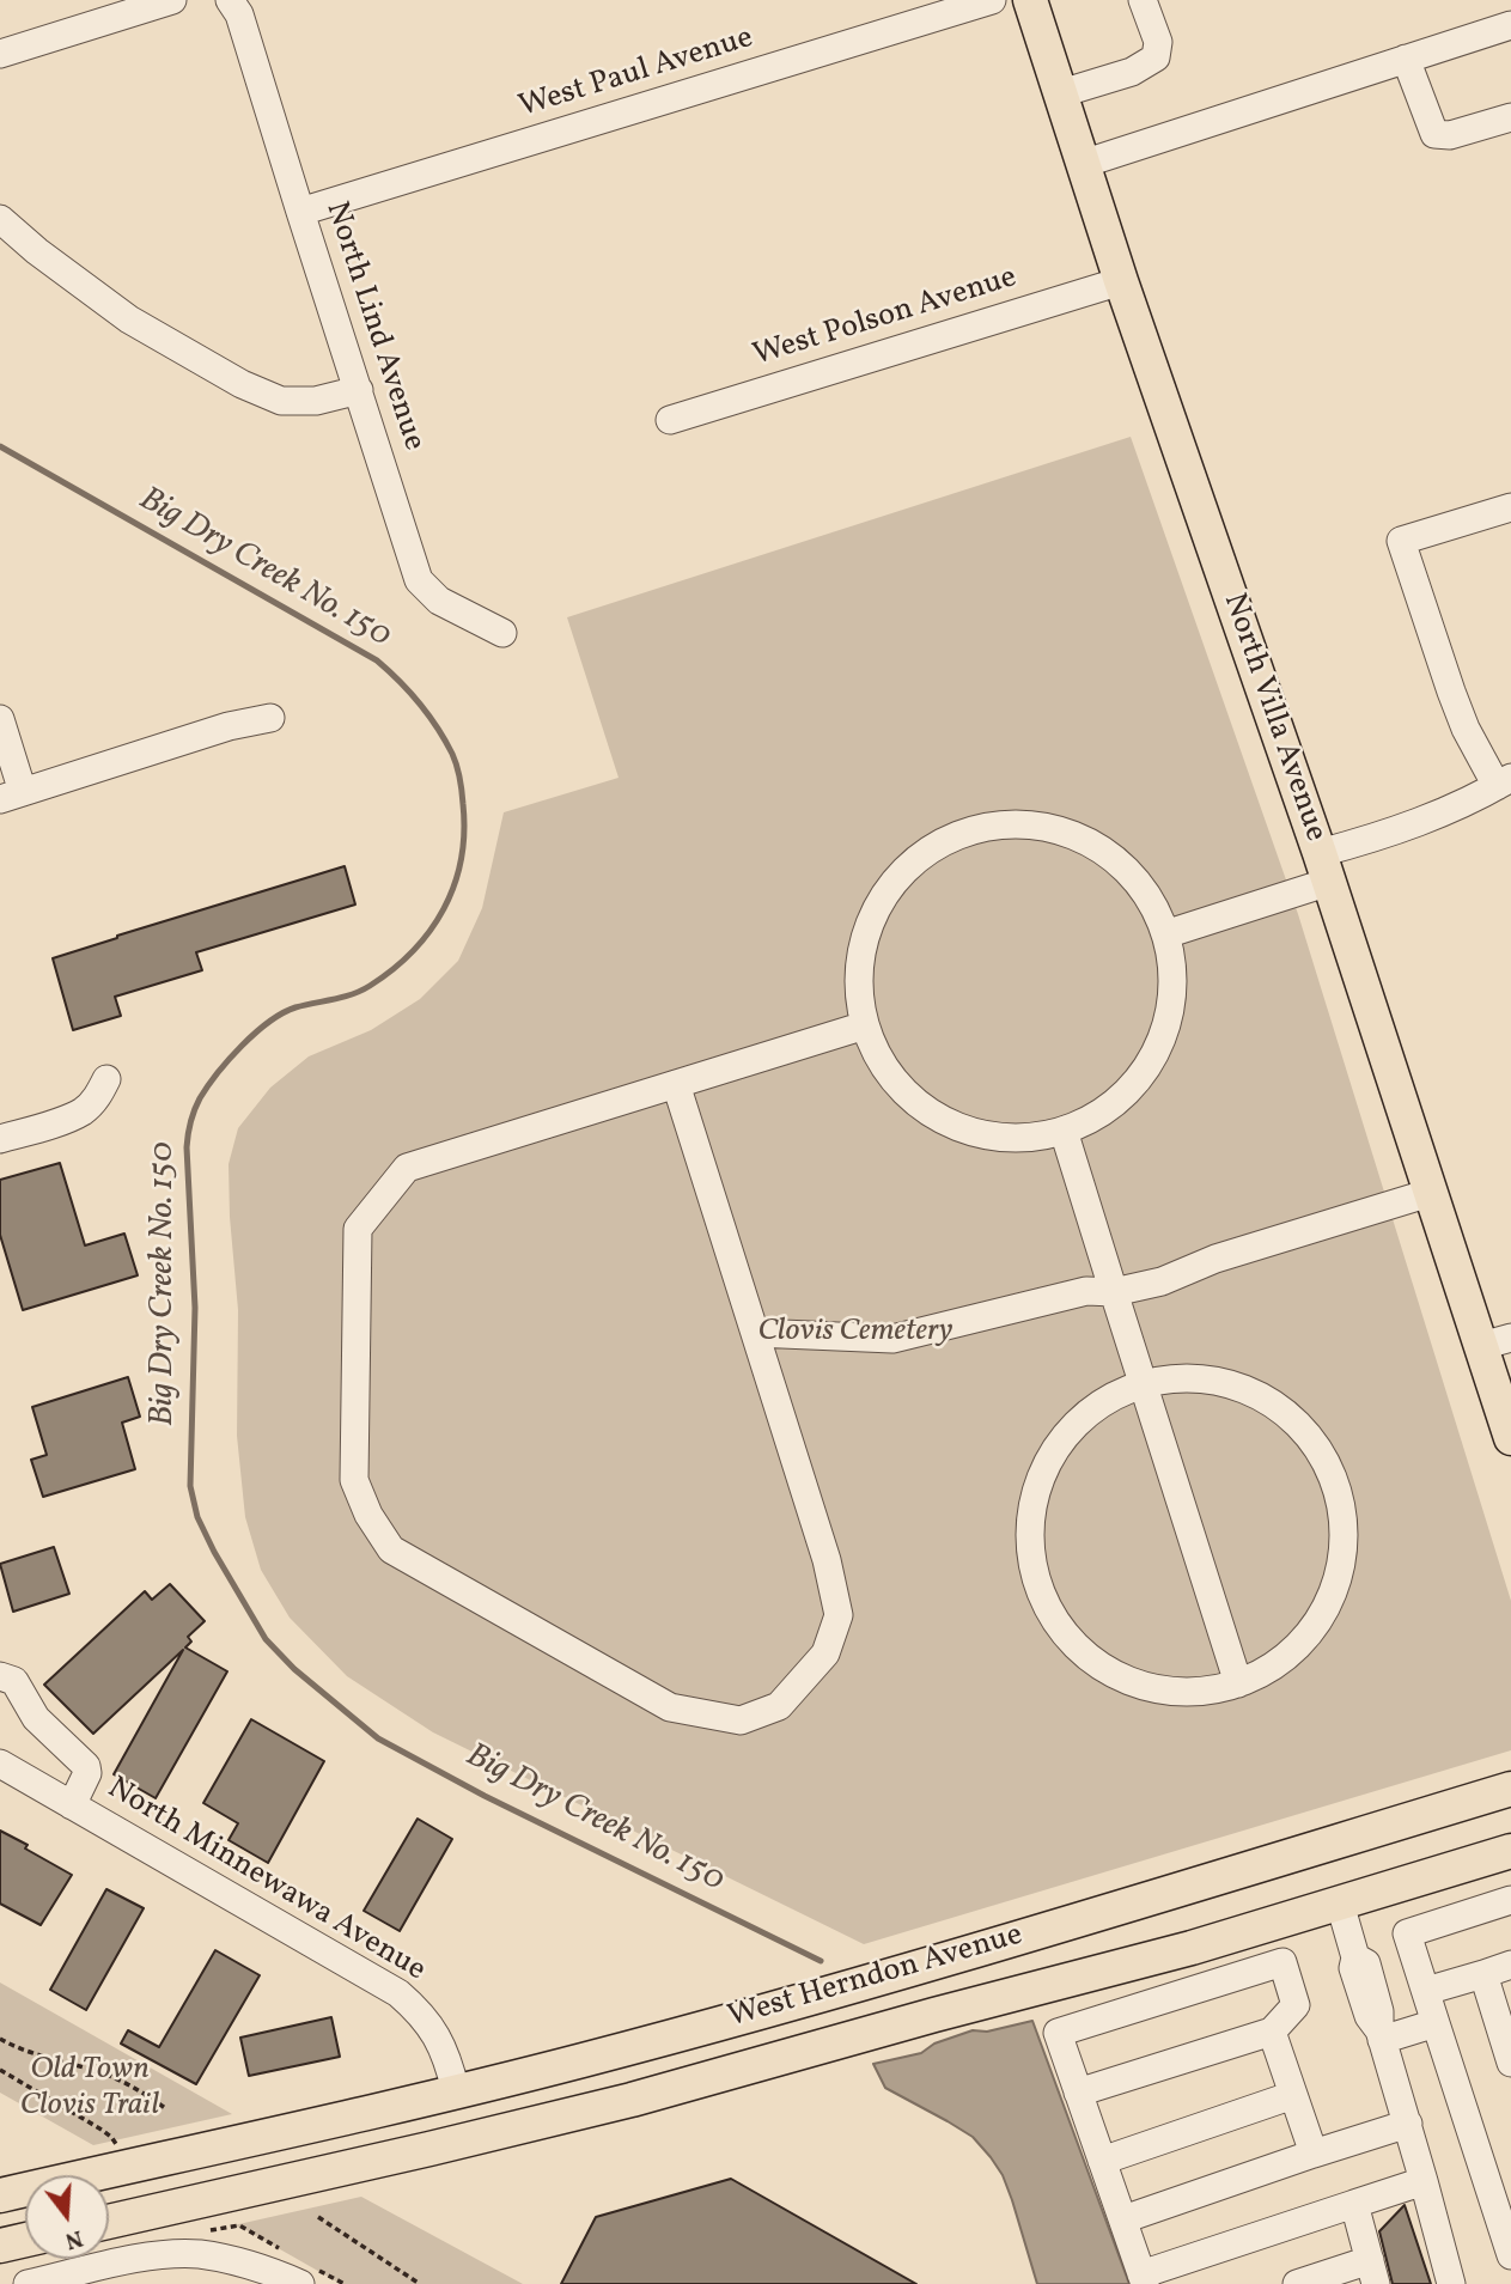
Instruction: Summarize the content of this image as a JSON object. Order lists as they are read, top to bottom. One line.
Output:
{"streets":{"main road":["North Villa Avenue","West Herndon Avenue"],"street":["West Paul Avenue","West Polson Avenue","North Lind Avenue","North Minnewawa Avenue"]},"crossings":[["West Paul Avenue","North Lind Avenue"],["West Polson Avenue","North Villa Avenue"],["North Minnewawa Avenue","West Herndon Avenue"]],"water":["Big Dry Creek No. 150"],"parks":["Clovis Cemetery","Old Town Clovis Trail"],"north":"bottom"}
